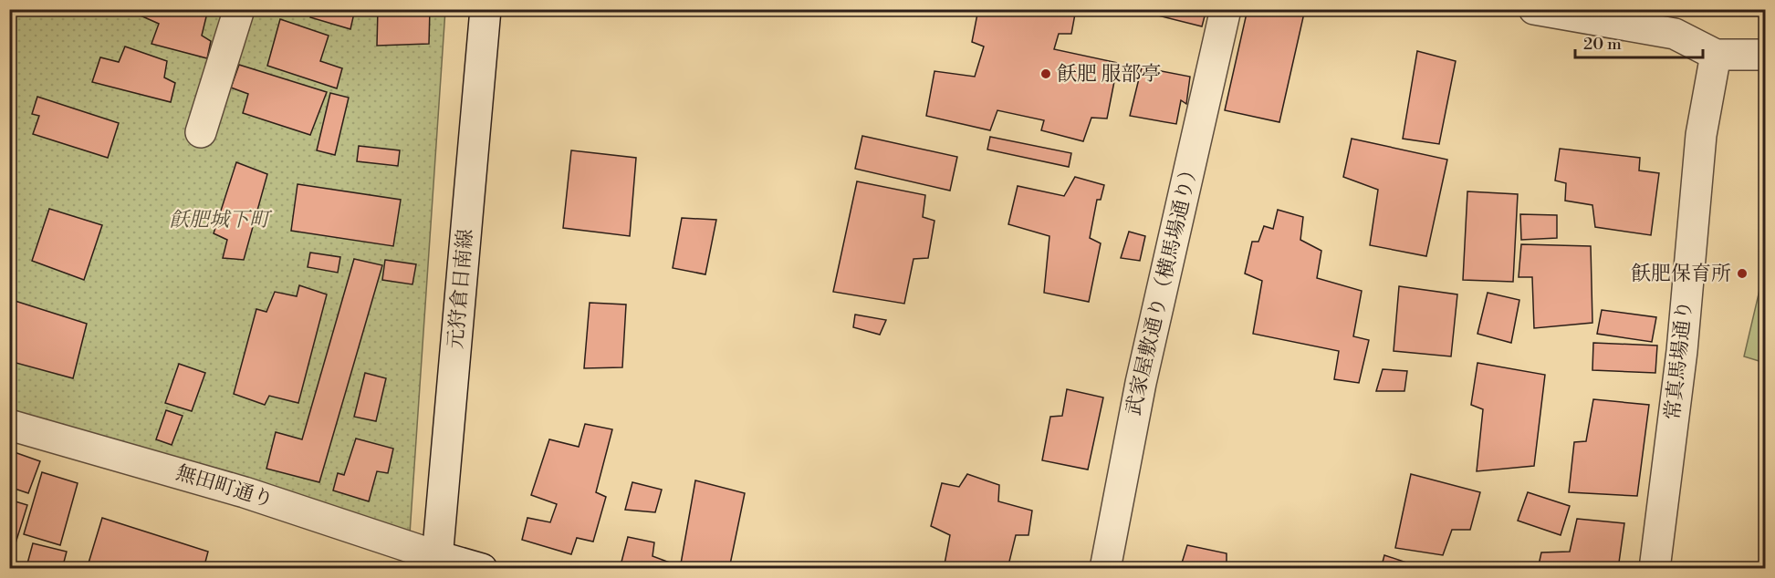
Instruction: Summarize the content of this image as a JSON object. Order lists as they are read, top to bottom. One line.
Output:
{"streets":{"street":["武家屋敷通り（横馬場通り）","元狩倉日南線","常真馬場通り","無田町通り"]},"crossings":[["元狩倉日南線","無田町通り"]],"parks":["飫肥城下町"],"places":["飫肥 服部亭","飫肥保育所"],"scale_bar":"20 m"}
